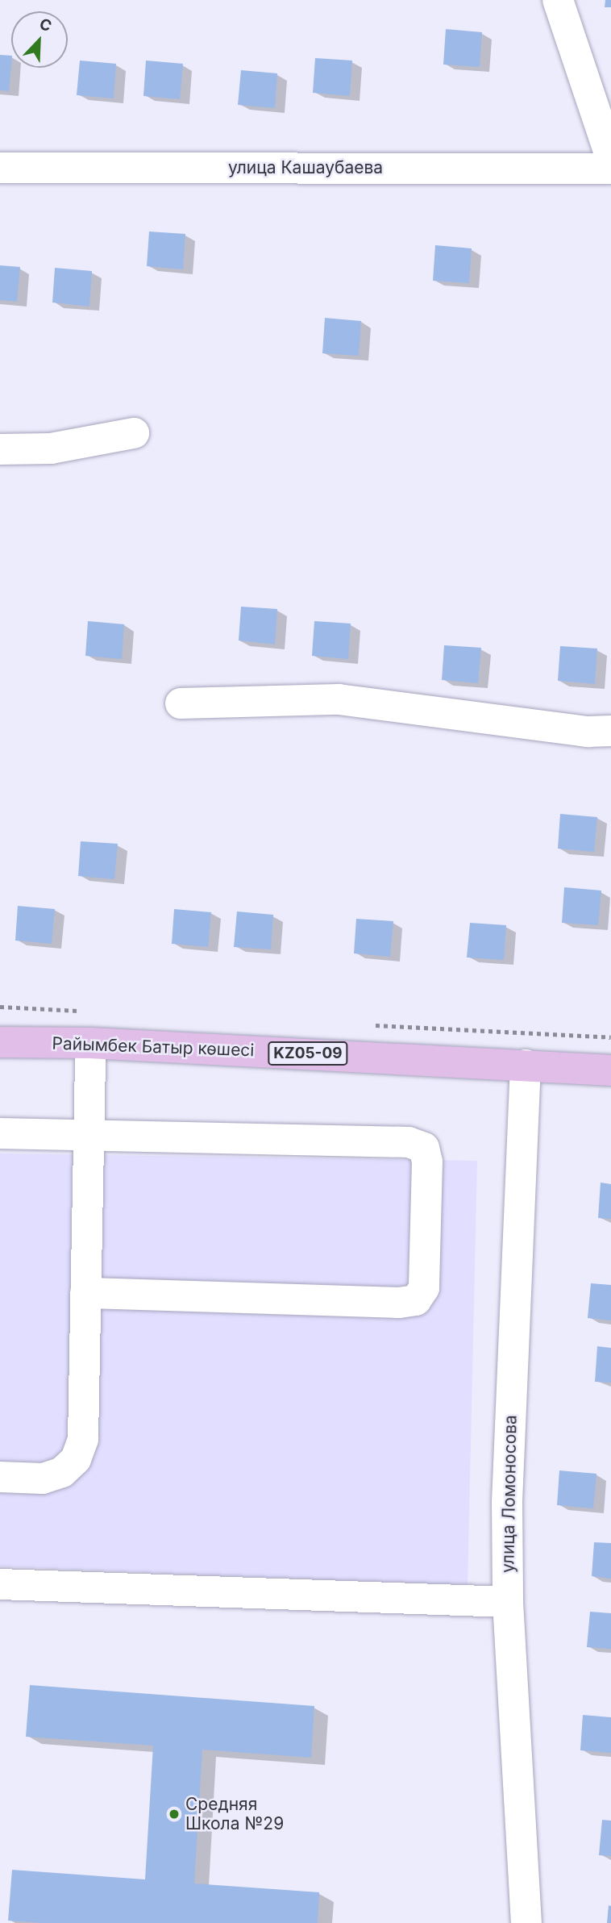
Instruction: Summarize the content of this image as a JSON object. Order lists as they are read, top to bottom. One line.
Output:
{"streets":{"main road":["Райымбек Батыр көшесі","KZ05-09"],"street":["улица Кашаубаева","улица Ломоносова"]},"crossings":[["Райымбек Батыр көшесі","улица Ломоносова"]],"places":["Средняя Школа №29"],"north":"top right"}
